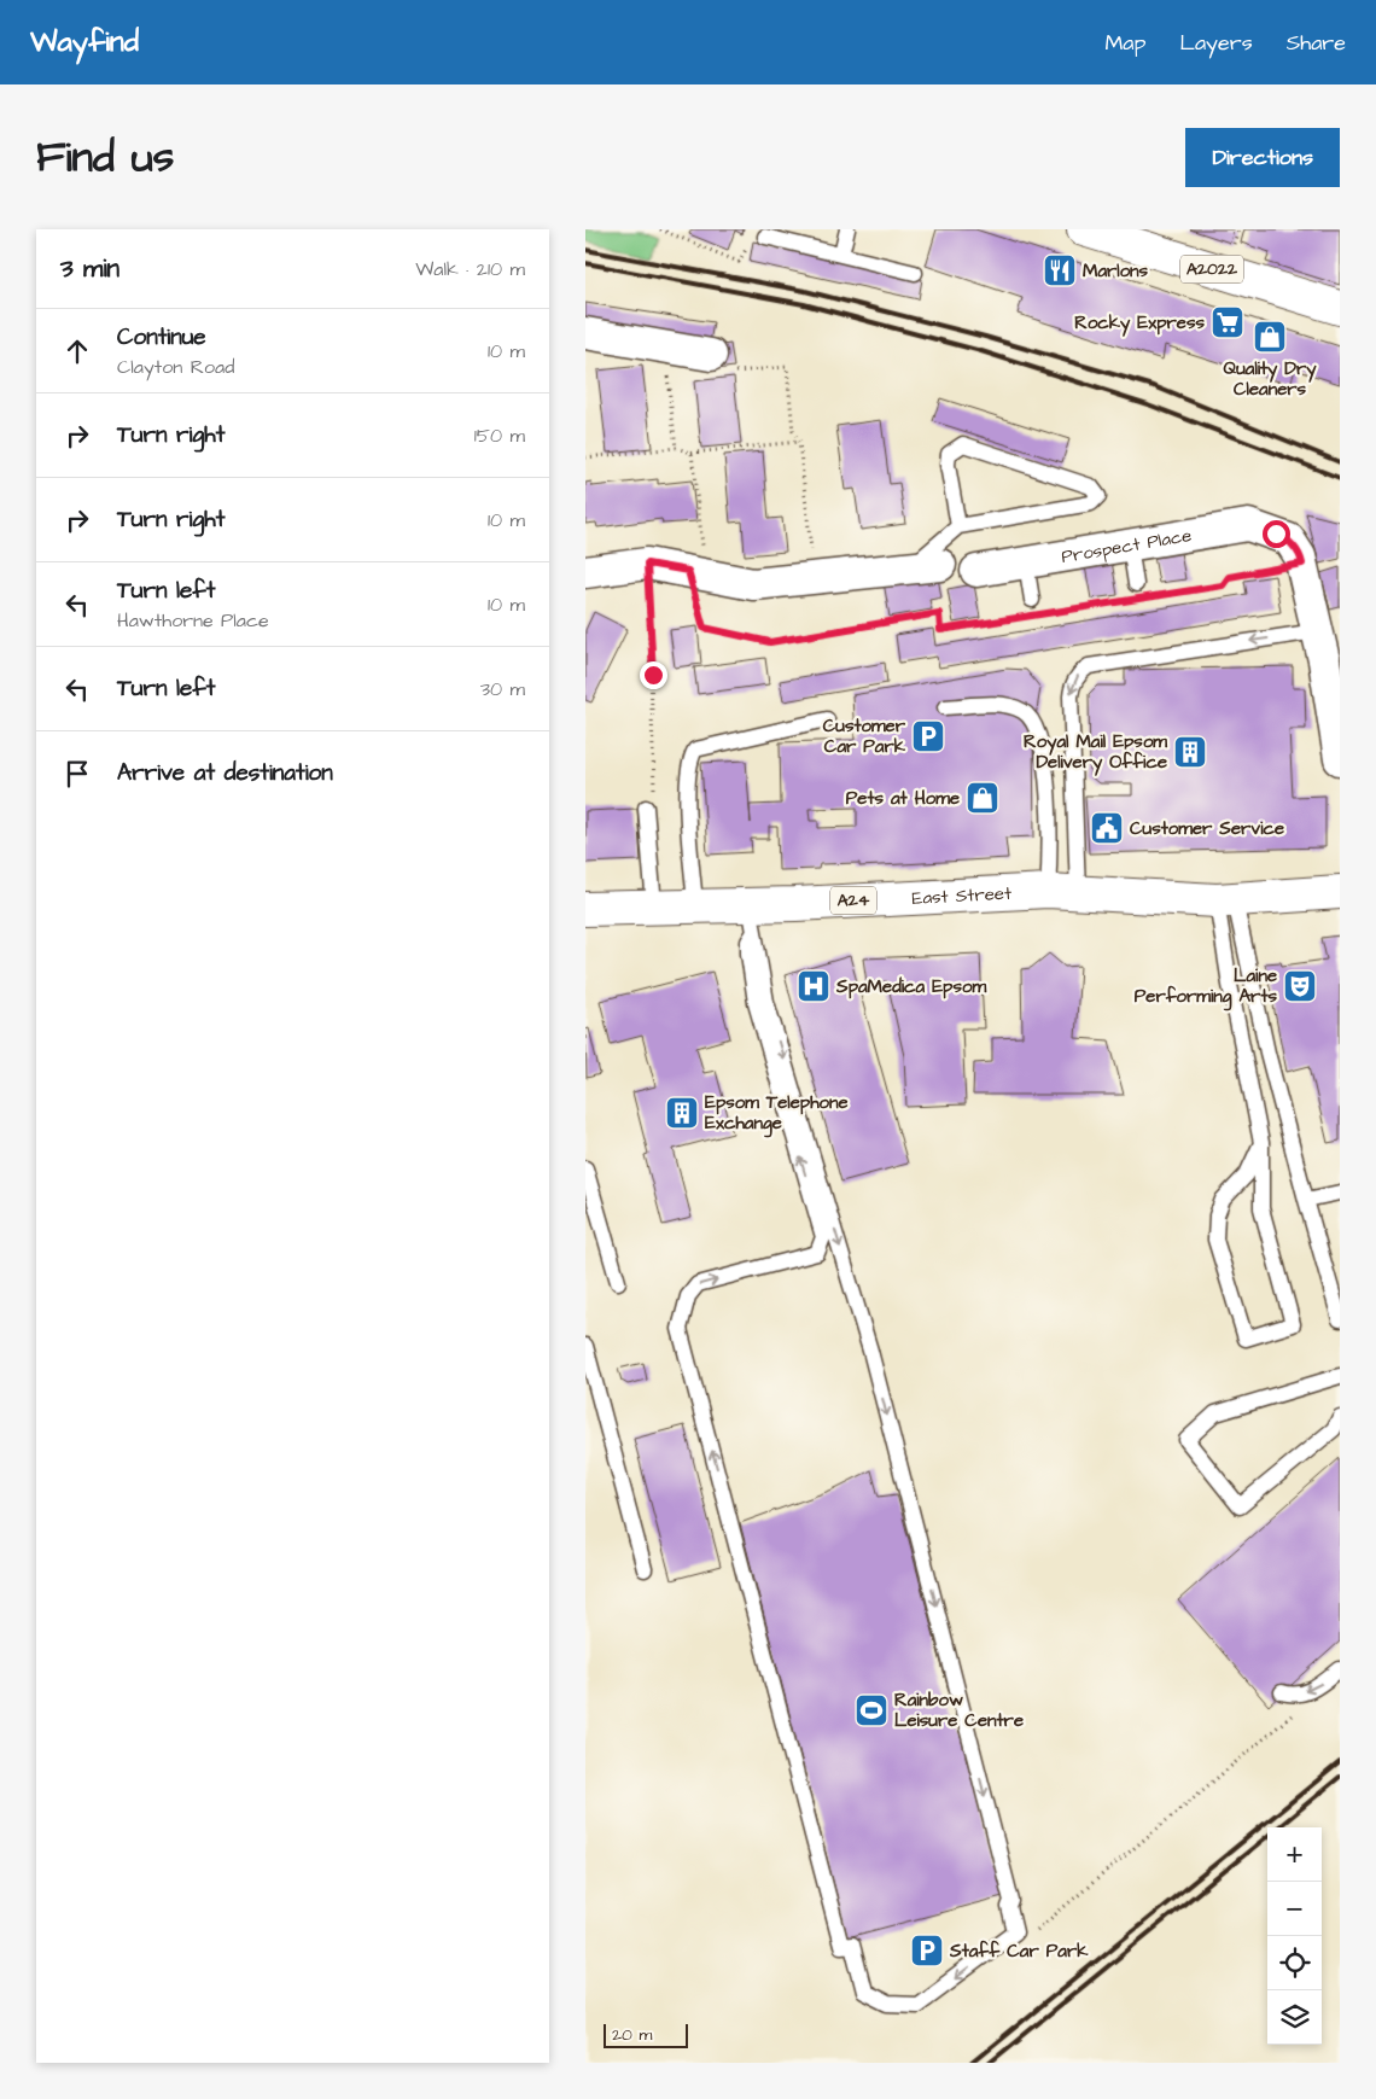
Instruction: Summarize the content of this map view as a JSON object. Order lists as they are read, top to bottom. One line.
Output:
{"streets":{"main road":["A2022","East Street","A24"],"street":["Prospect Place"]},"places":{"restaurant":["Marlons"],"supermarket":["Rocky Express"],"shop":["Quality Dry Cleaners","Pets at Home"],"parking":["Customer Car Park","Staff Car Park"],"building":["Royal Mail Epsom Delivery Office","Epsom Telephone Exchange"],"public building":["Customer Service"],"hospital":["SpaMedica Epsom"],"theatre":["Laine Performing Arts"],"sports":["Rainbow Leisure Centre"]},"scale_bar":"20 m","page":{"header":"Wayfind","nav":["Map","Layers","Share"],"title":"Find us","buttons":"Directions","heading":["3 min","Walk · 210 m"],"list":[["Continue","Clayton Road","10 m"],["Turn right","150 m"],["Turn right","10 m"],["Turn left","Hawthorne Place","10 m"],["Turn left","30 m"],"Arrive at destination"],"map_buttons":["+","−"],"scale":"20 m"}}
